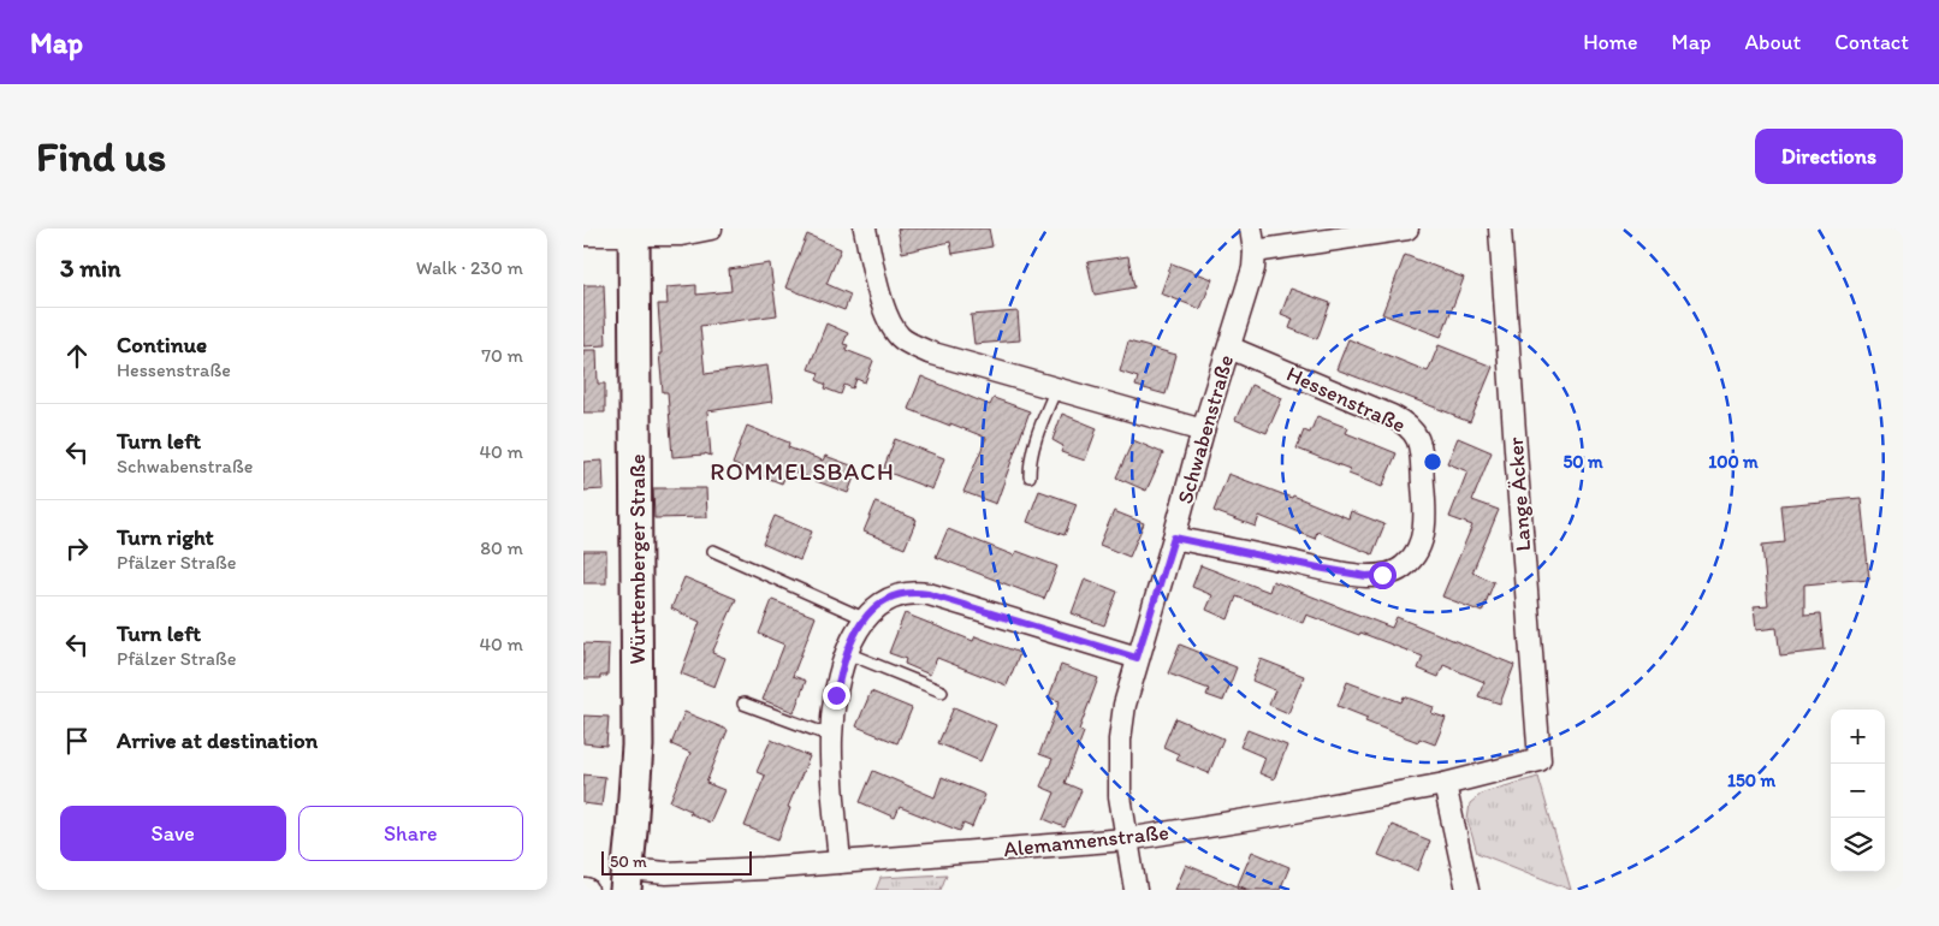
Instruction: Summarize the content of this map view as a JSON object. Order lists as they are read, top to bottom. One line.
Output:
{"streets":{"main road":["Württemberger Straße"],"street":["Hessenstraße","Schwabenstraße","Lange Äcker","Alemannenstraße"]},"crossings":[["Hessenstraße","Schwabenstraße"],["Schwabenstraße","Alemannenstraße"],["Lange Äcker","Alemannenstraße"],["Württemberger Straße","Alemannenstraße"]],"districts":["ROMMELSBACH"],"scale_bar":"50 m","page":{"header":"Map","nav":["Home","Map","About","Contact"],"buttons":["Directions",["Save","Share"]],"title":"Find us","heading":["3 min","Walk · 230 m"],"list":[["Continue","Hessenstraße","70 m"],["Turn left","Schwabenstraße","40 m"],["Turn right","Pfälzer Straße","80 m"],["Turn left","Pfälzer Straße","40 m"],"Arrive at destination"],"map_buttons":["+","−"],"scale":"50 m"},"rings":["50 m","100 m","150 m"]}
